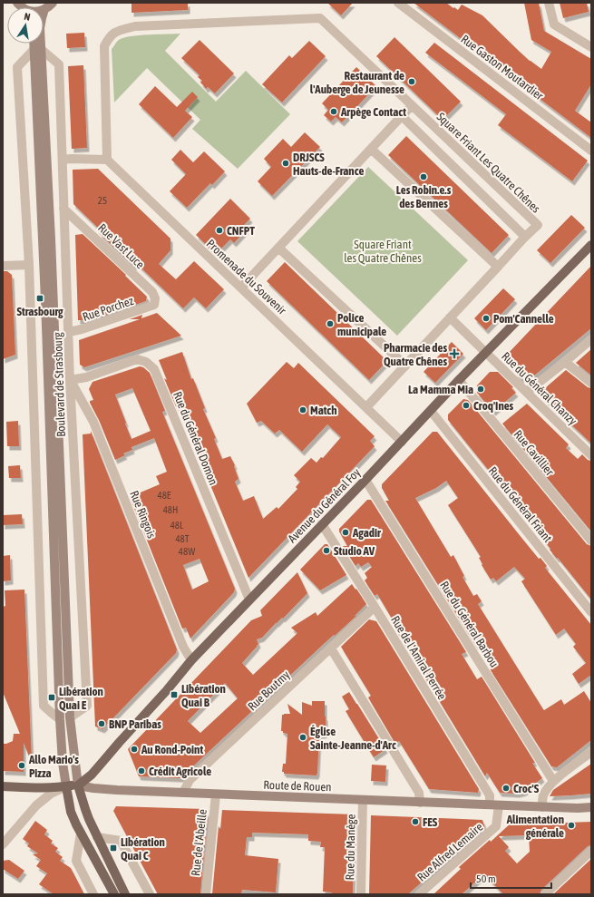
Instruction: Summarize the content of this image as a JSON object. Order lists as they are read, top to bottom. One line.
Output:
{"streets":{"main road":["Boulevard de Strasbourg","Avenue du Général Foy","Route de Rouen"],"street":["Rue Gaston Moutardier","Square Friant Les Quatre Chênes","Rue Vast Luce","Promenade du Souvenir","Rue Porchez","Rue du Général Chanzy","Rue du Général Domon","Rue Cavillier","Rue du Général Friant","Rue Ringois","Rue du Général Barbou","Rue de l'Amiral Perrée","Rue Boutmy","Rue de l'Abeille","Rue du Manège","Rue Alfred Lemaire"]},"crossings":[["Square Friant Les Quatre Chênes","Promenade du Souvenir"],["Rue Vast Luce","Rue Porchez"],["Rue Vast Luce","Boulevard de Strasbourg"],["Promenade du Souvenir","Avenue du Général Foy"],["Rue Porchez","Boulevard de Strasbourg"],["Boulevard de Strasbourg","Rue du Général Domon"],["Boulevard de Strasbourg","Avenue du Général Foy"],["Boulevard de Strasbourg","Rue Ringois"],["Boulevard de Strasbourg","Route de Rouen"],["Rue du Général Chanzy","Avenue du Général Foy"],["Rue du Général Domon","Avenue du Général Foy"],["Rue du Général Domon","Rue Ringois"],["Rue Cavillier","Avenue du Général Foy"],["Rue du Général Friant","Avenue du Général Foy"],["Avenue du Général Foy","Rue Ringois"],["Avenue du Général Foy","Rue du Général Barbou"],["Avenue du Général Foy","Rue de l'Amiral Perrée"],["Avenue du Général Foy","Route de Rouen"],["Rue de l'Amiral Perrée","Rue Boutmy"],["Rue de l'Amiral Perrée","Route de Rouen"],["Rue de l'Amiral Perrée","Rue Alfred Lemaire"],["Rue Boutmy","Route de Rouen"],["Route de Rouen","Rue de l'Abeille"],["Route de Rouen","Rue du Manège"],["Route de Rouen","Rue Alfred Lemaire"]],"parks":["Square Friant les Quatre Chênes"],"places":{"other":["Restaurant de l'Auberge de Jeunesse","Arpège Contact","DRJSCS Hauts-de-France","Les Robin.e.s des Bennes","CNFPT","Pom'Cannelle","Police municipale","La Mamma Mia","Croq'Ines","Match","Agadir","Studio AV","BNP Paribas","Église Sainte-Jeanne-d'Arc","Au Rond-Point","Allo Mario's Pizza","Crédit Agricole","Croc'S","FES","Alimentation générale"],"transit":["Strasbourg","Libération Quai B","Libération Quai E","Libération Quai C"],"health":["Pharmacie des Quatre Chênes"]},"house_numbers":["25","48E","48H","48L","48T","48W"],"scale_bar":"50 m","north":"top"}
